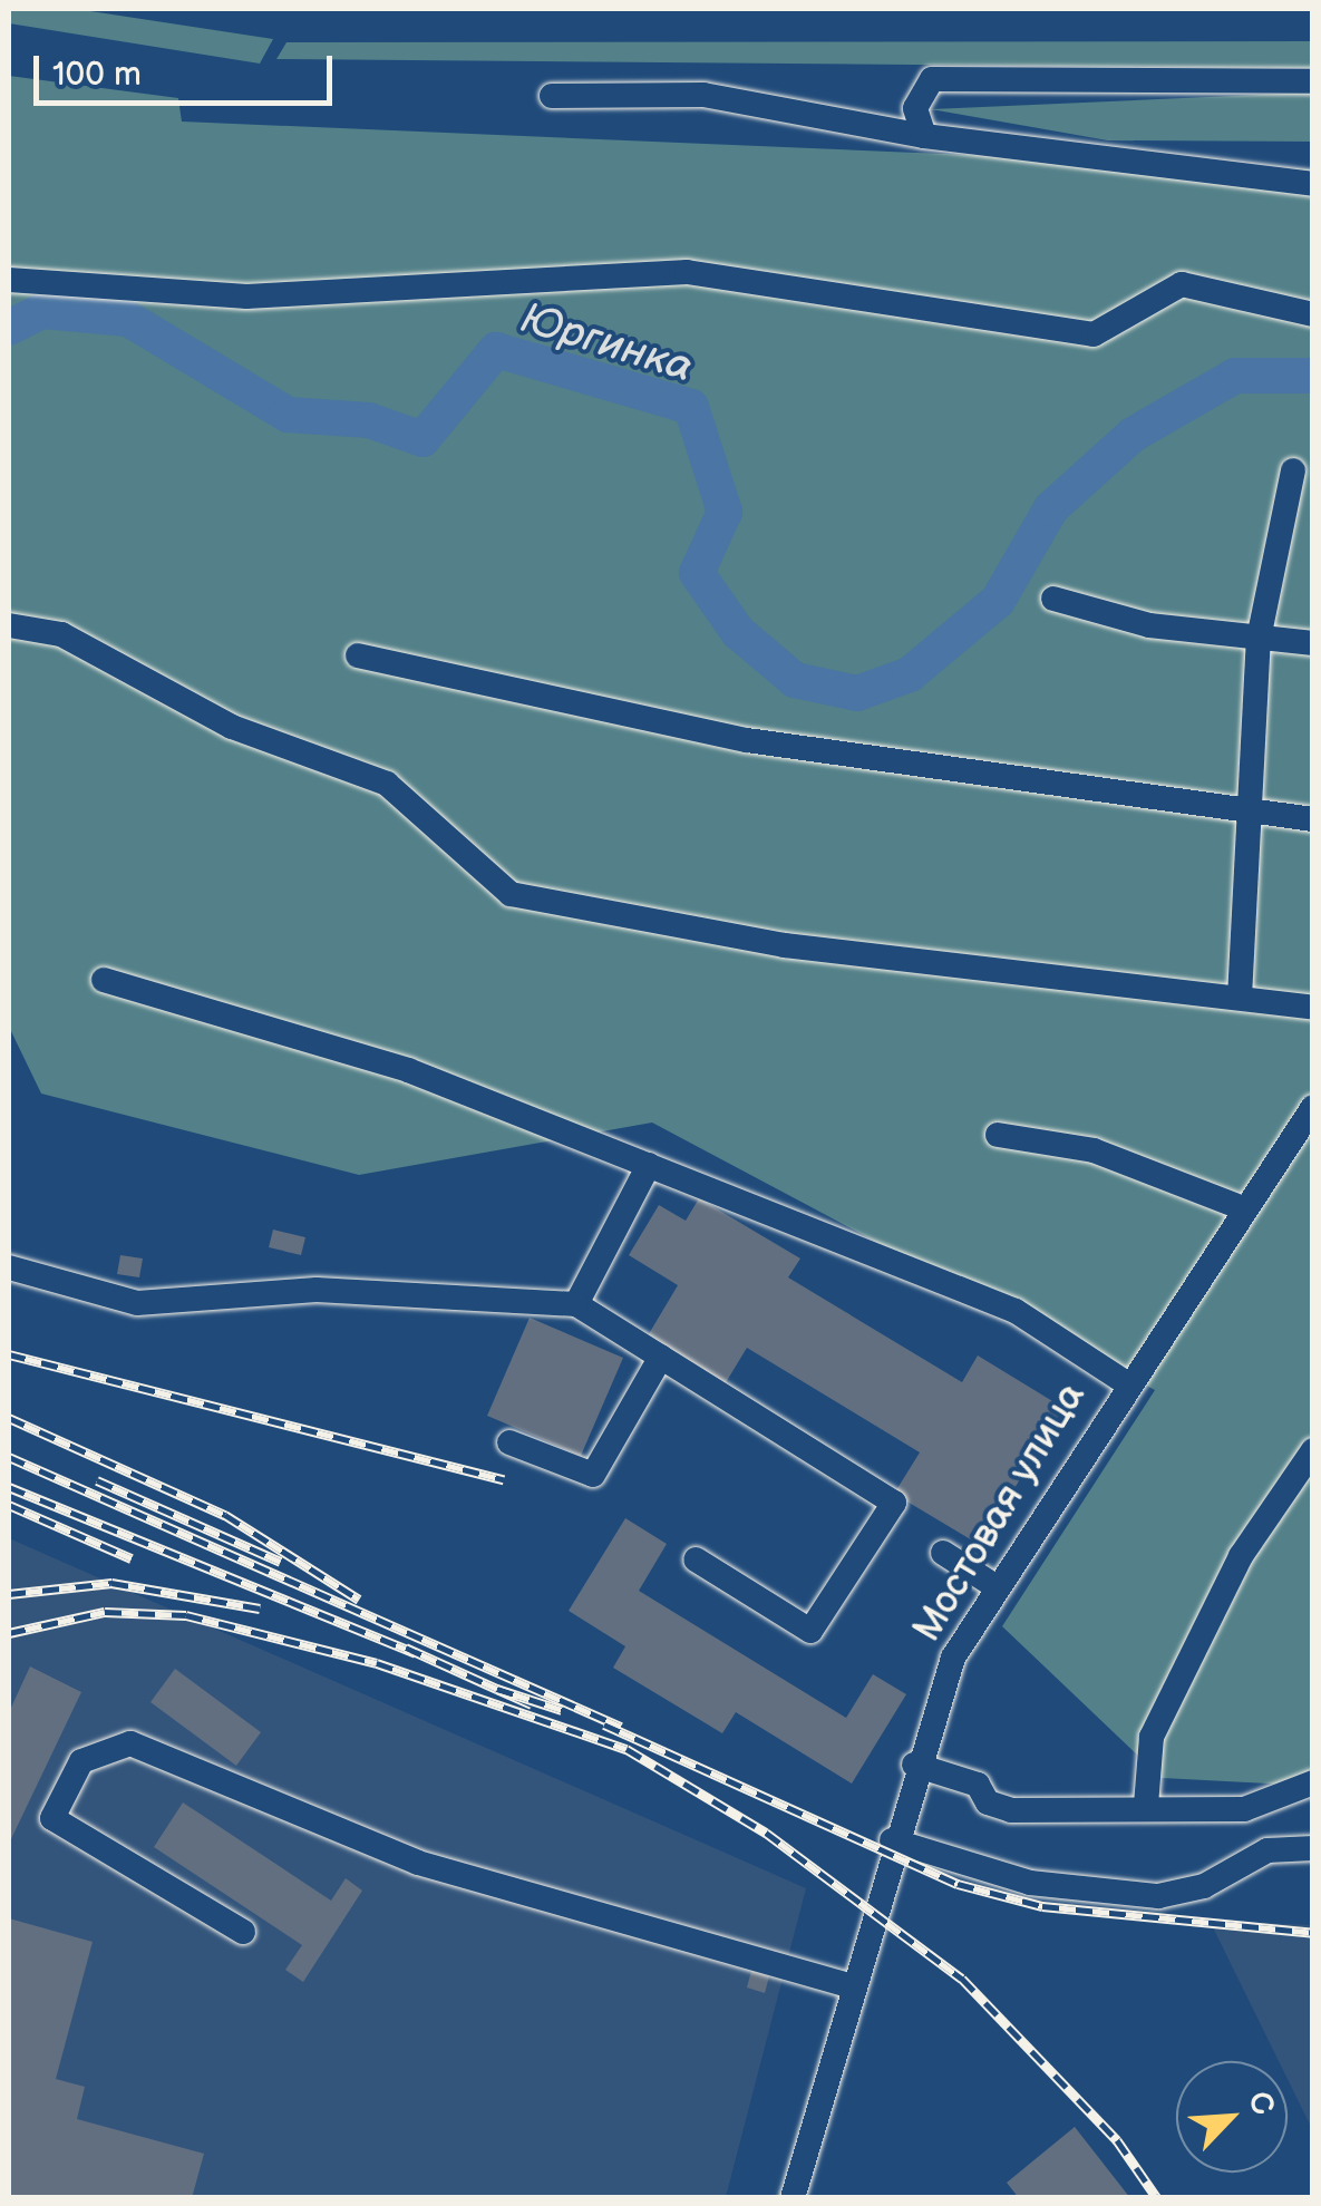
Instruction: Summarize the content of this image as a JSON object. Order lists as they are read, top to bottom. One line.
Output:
{"streets":{"street":["Мостовая улица"]},"water":["Юргинка"],"scale_bar":"100 m","north":"top right"}
